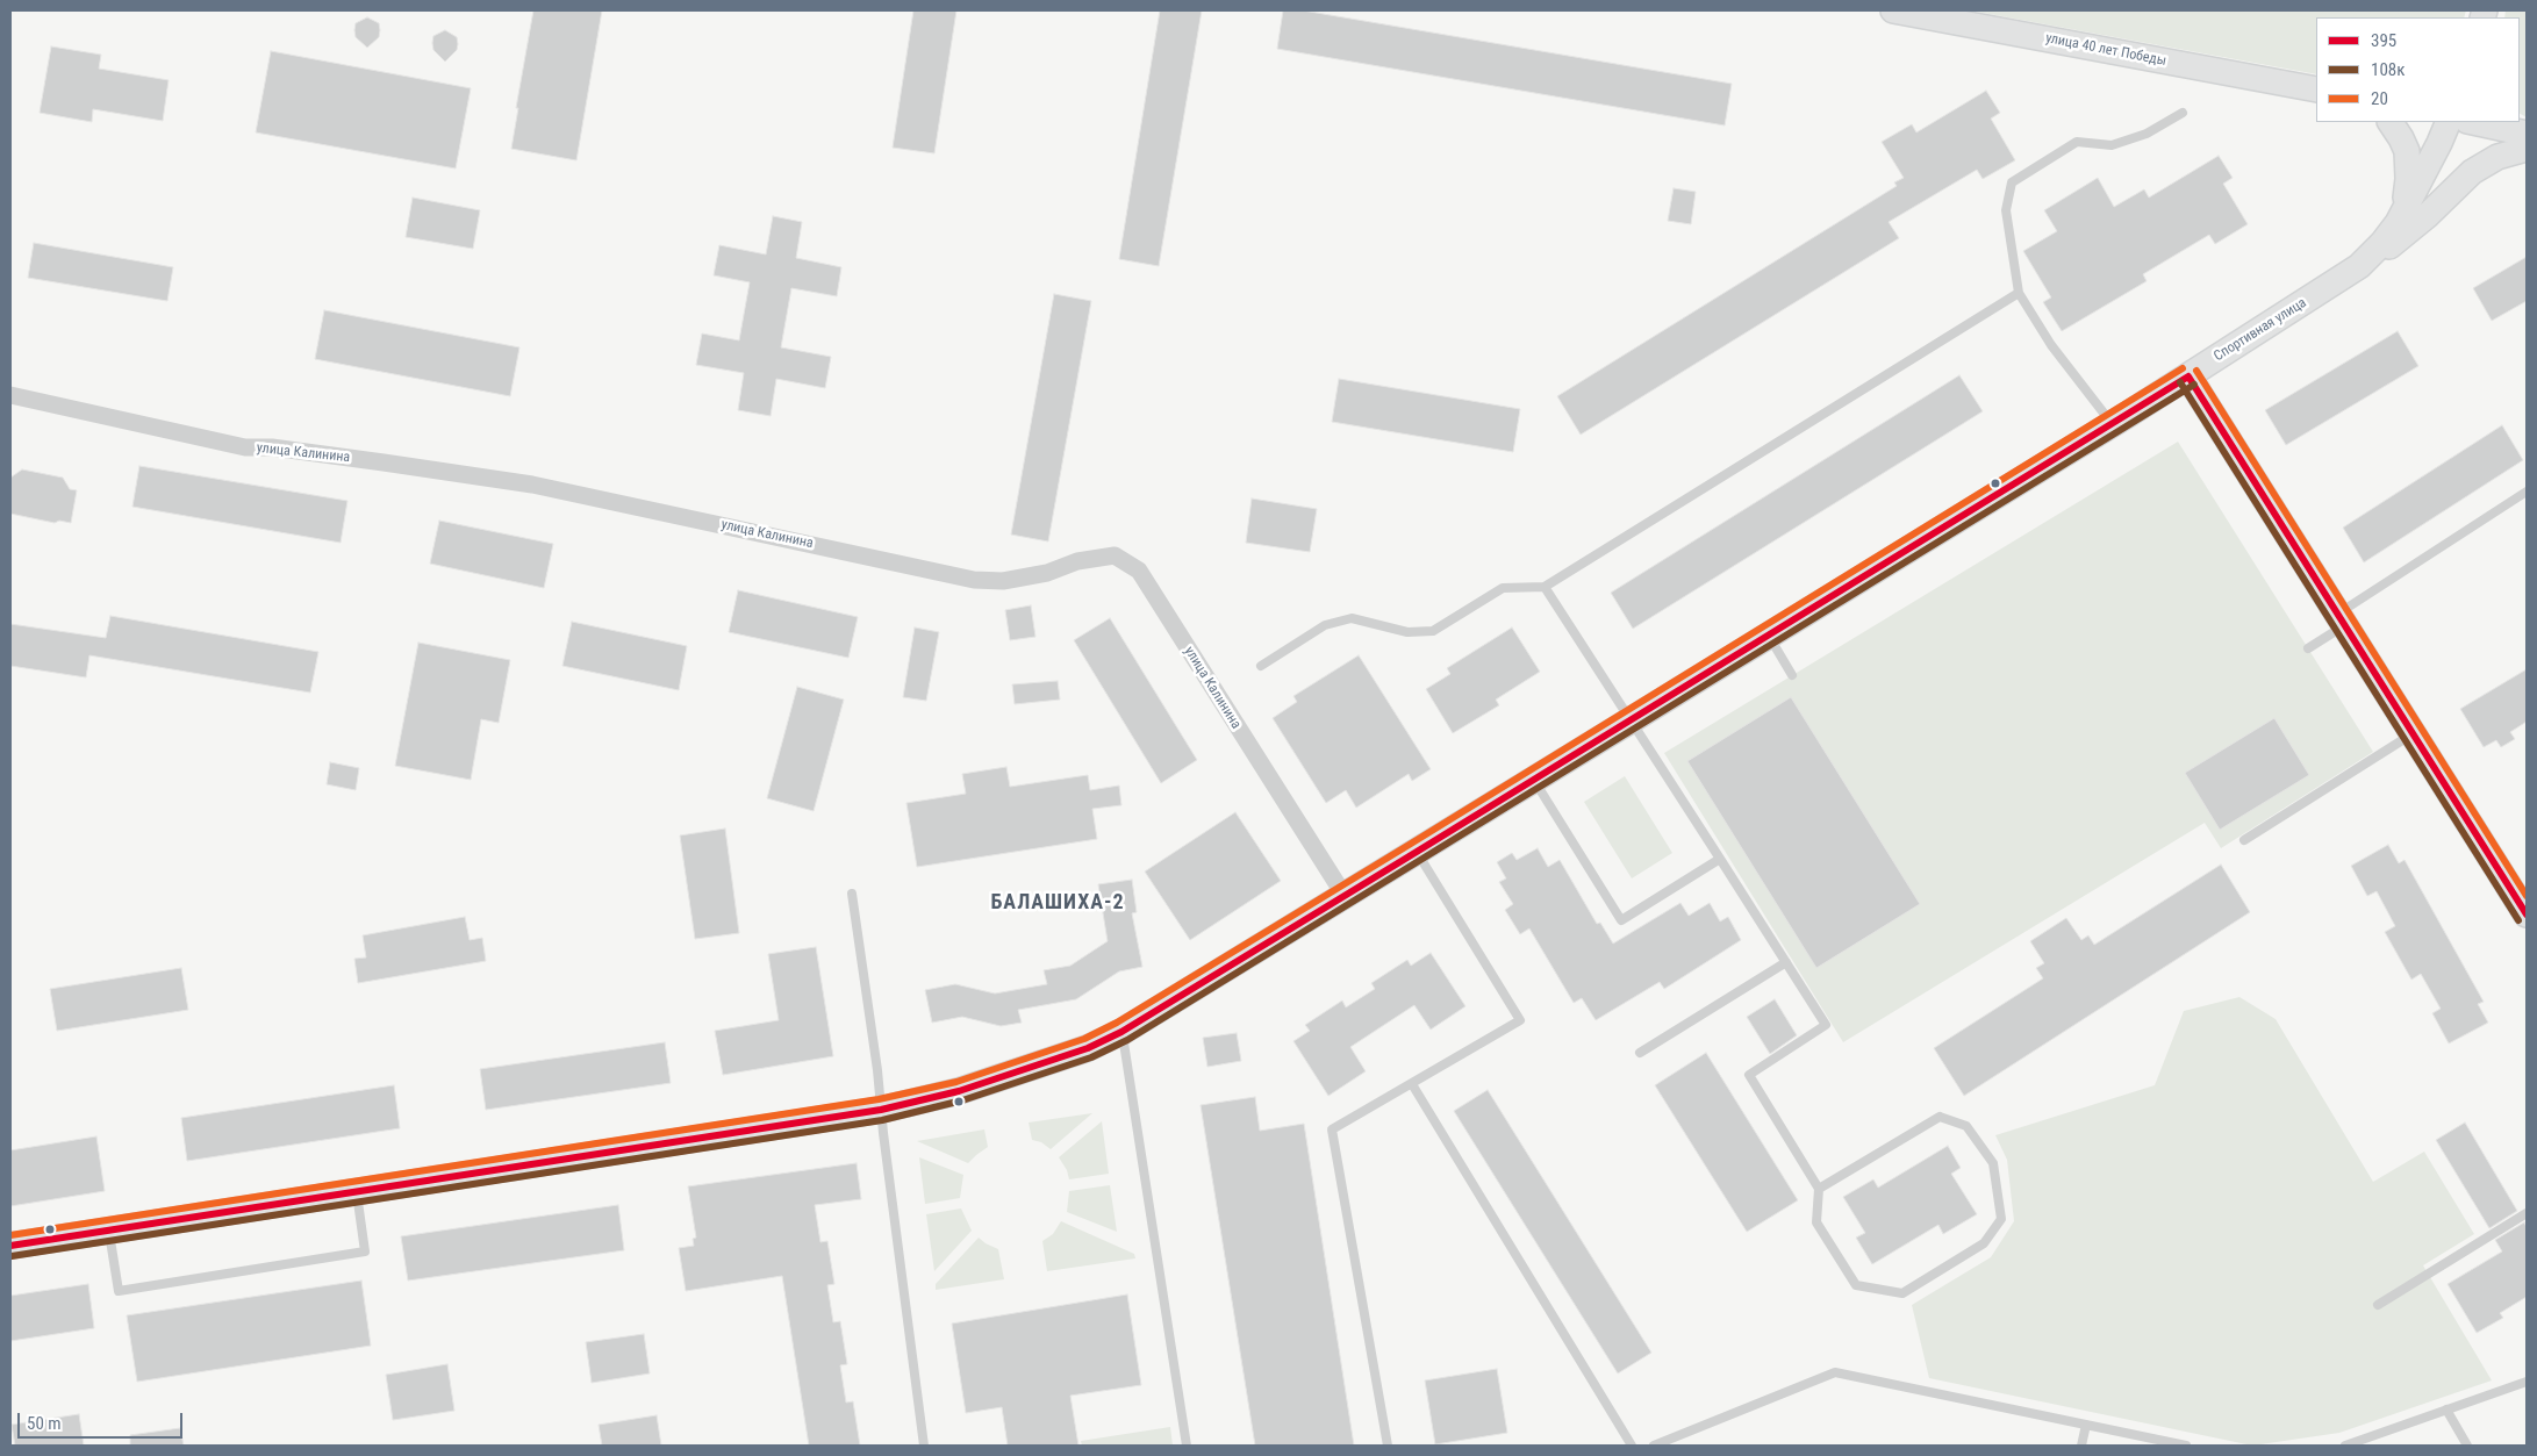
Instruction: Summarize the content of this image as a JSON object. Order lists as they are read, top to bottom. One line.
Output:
{"streets":{"main road":["улица 40 лет Победы","Спортивная улица"],"street":["улица Калинина"]},"crossings":[["Спортивная улица","улица Калинина"]],"districts":["БАЛАШИХА-2"],"lines":["transit line 20","transit line 395","transit line 108к"],"legend":["395","108к","20"],"scale_bar":"50 m"}
